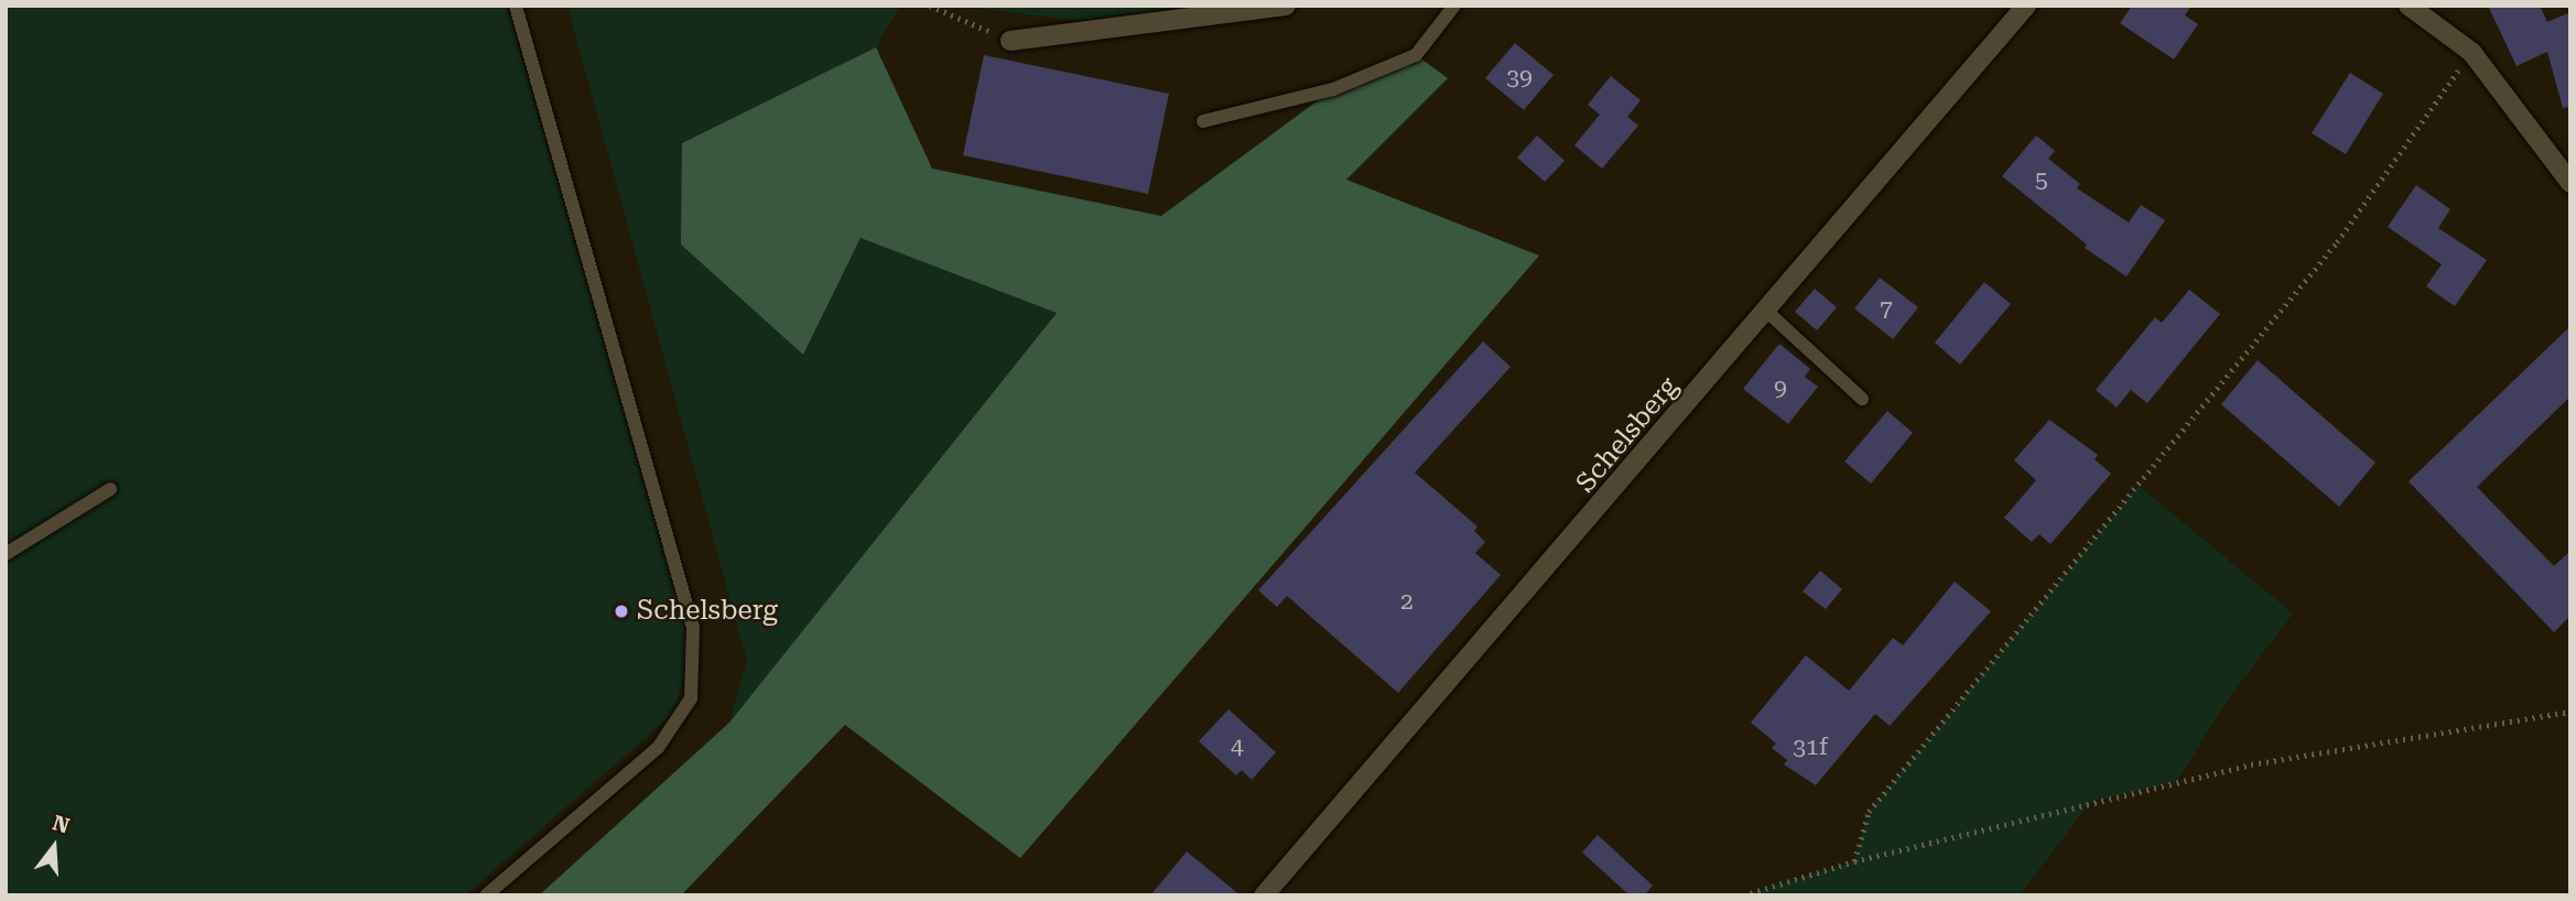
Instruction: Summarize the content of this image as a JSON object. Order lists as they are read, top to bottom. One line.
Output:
{"streets":{"street":["Schelsberg"]},"places":["Schelsberg"],"house_numbers":["39","5","7","9","2","4","31f"],"north":"top"}
